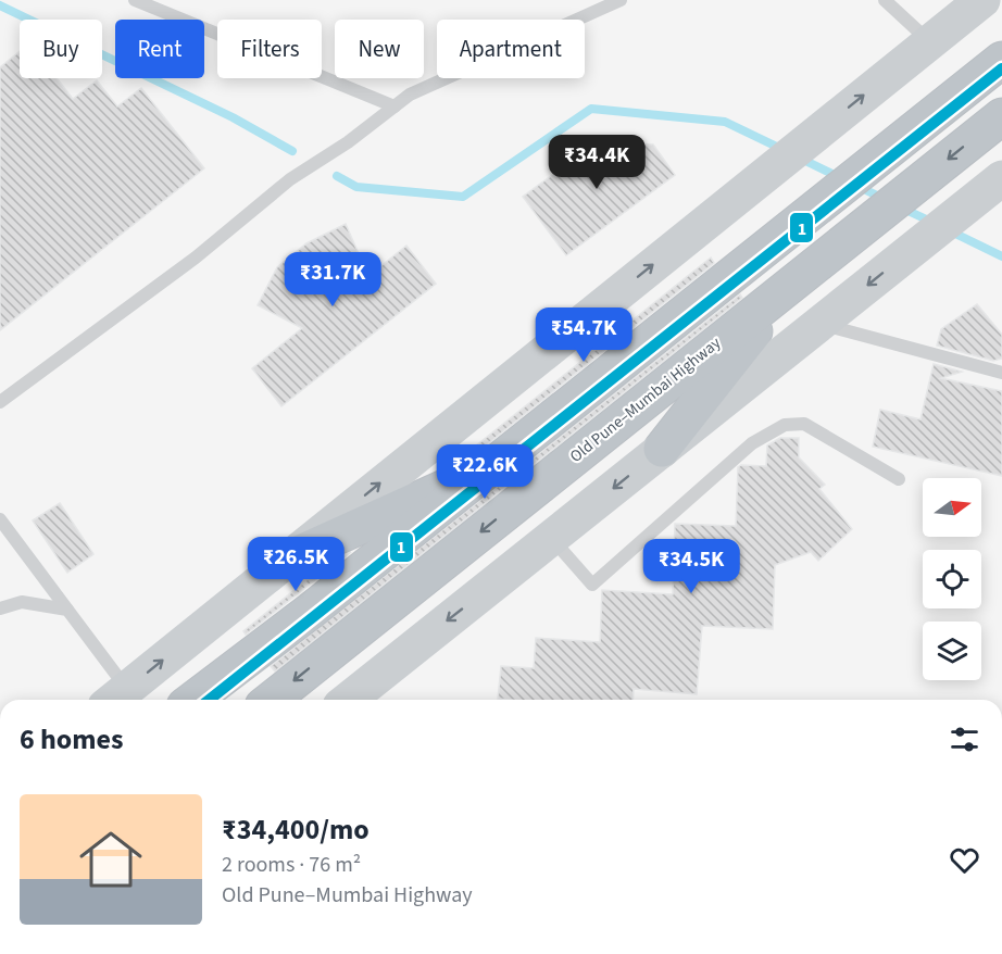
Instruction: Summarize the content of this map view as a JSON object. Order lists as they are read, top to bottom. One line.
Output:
{"streets":{"highway":["Old Pune–Mumbai Highway"]},"lines":["transit line 1"],"north":"right","page":{"chip":["Buy","Rent","Filters","New","Apartment"],"price":["₹34.4K","₹31.7K","₹54.7K","₹22.6K","₹26.5K","₹34.5K"],"heading":"6 homes","list":[{"name":"₹34,400/mo","note":"2 rooms · 76 m² · Old Pune–Mumbai Highway"}]}}
